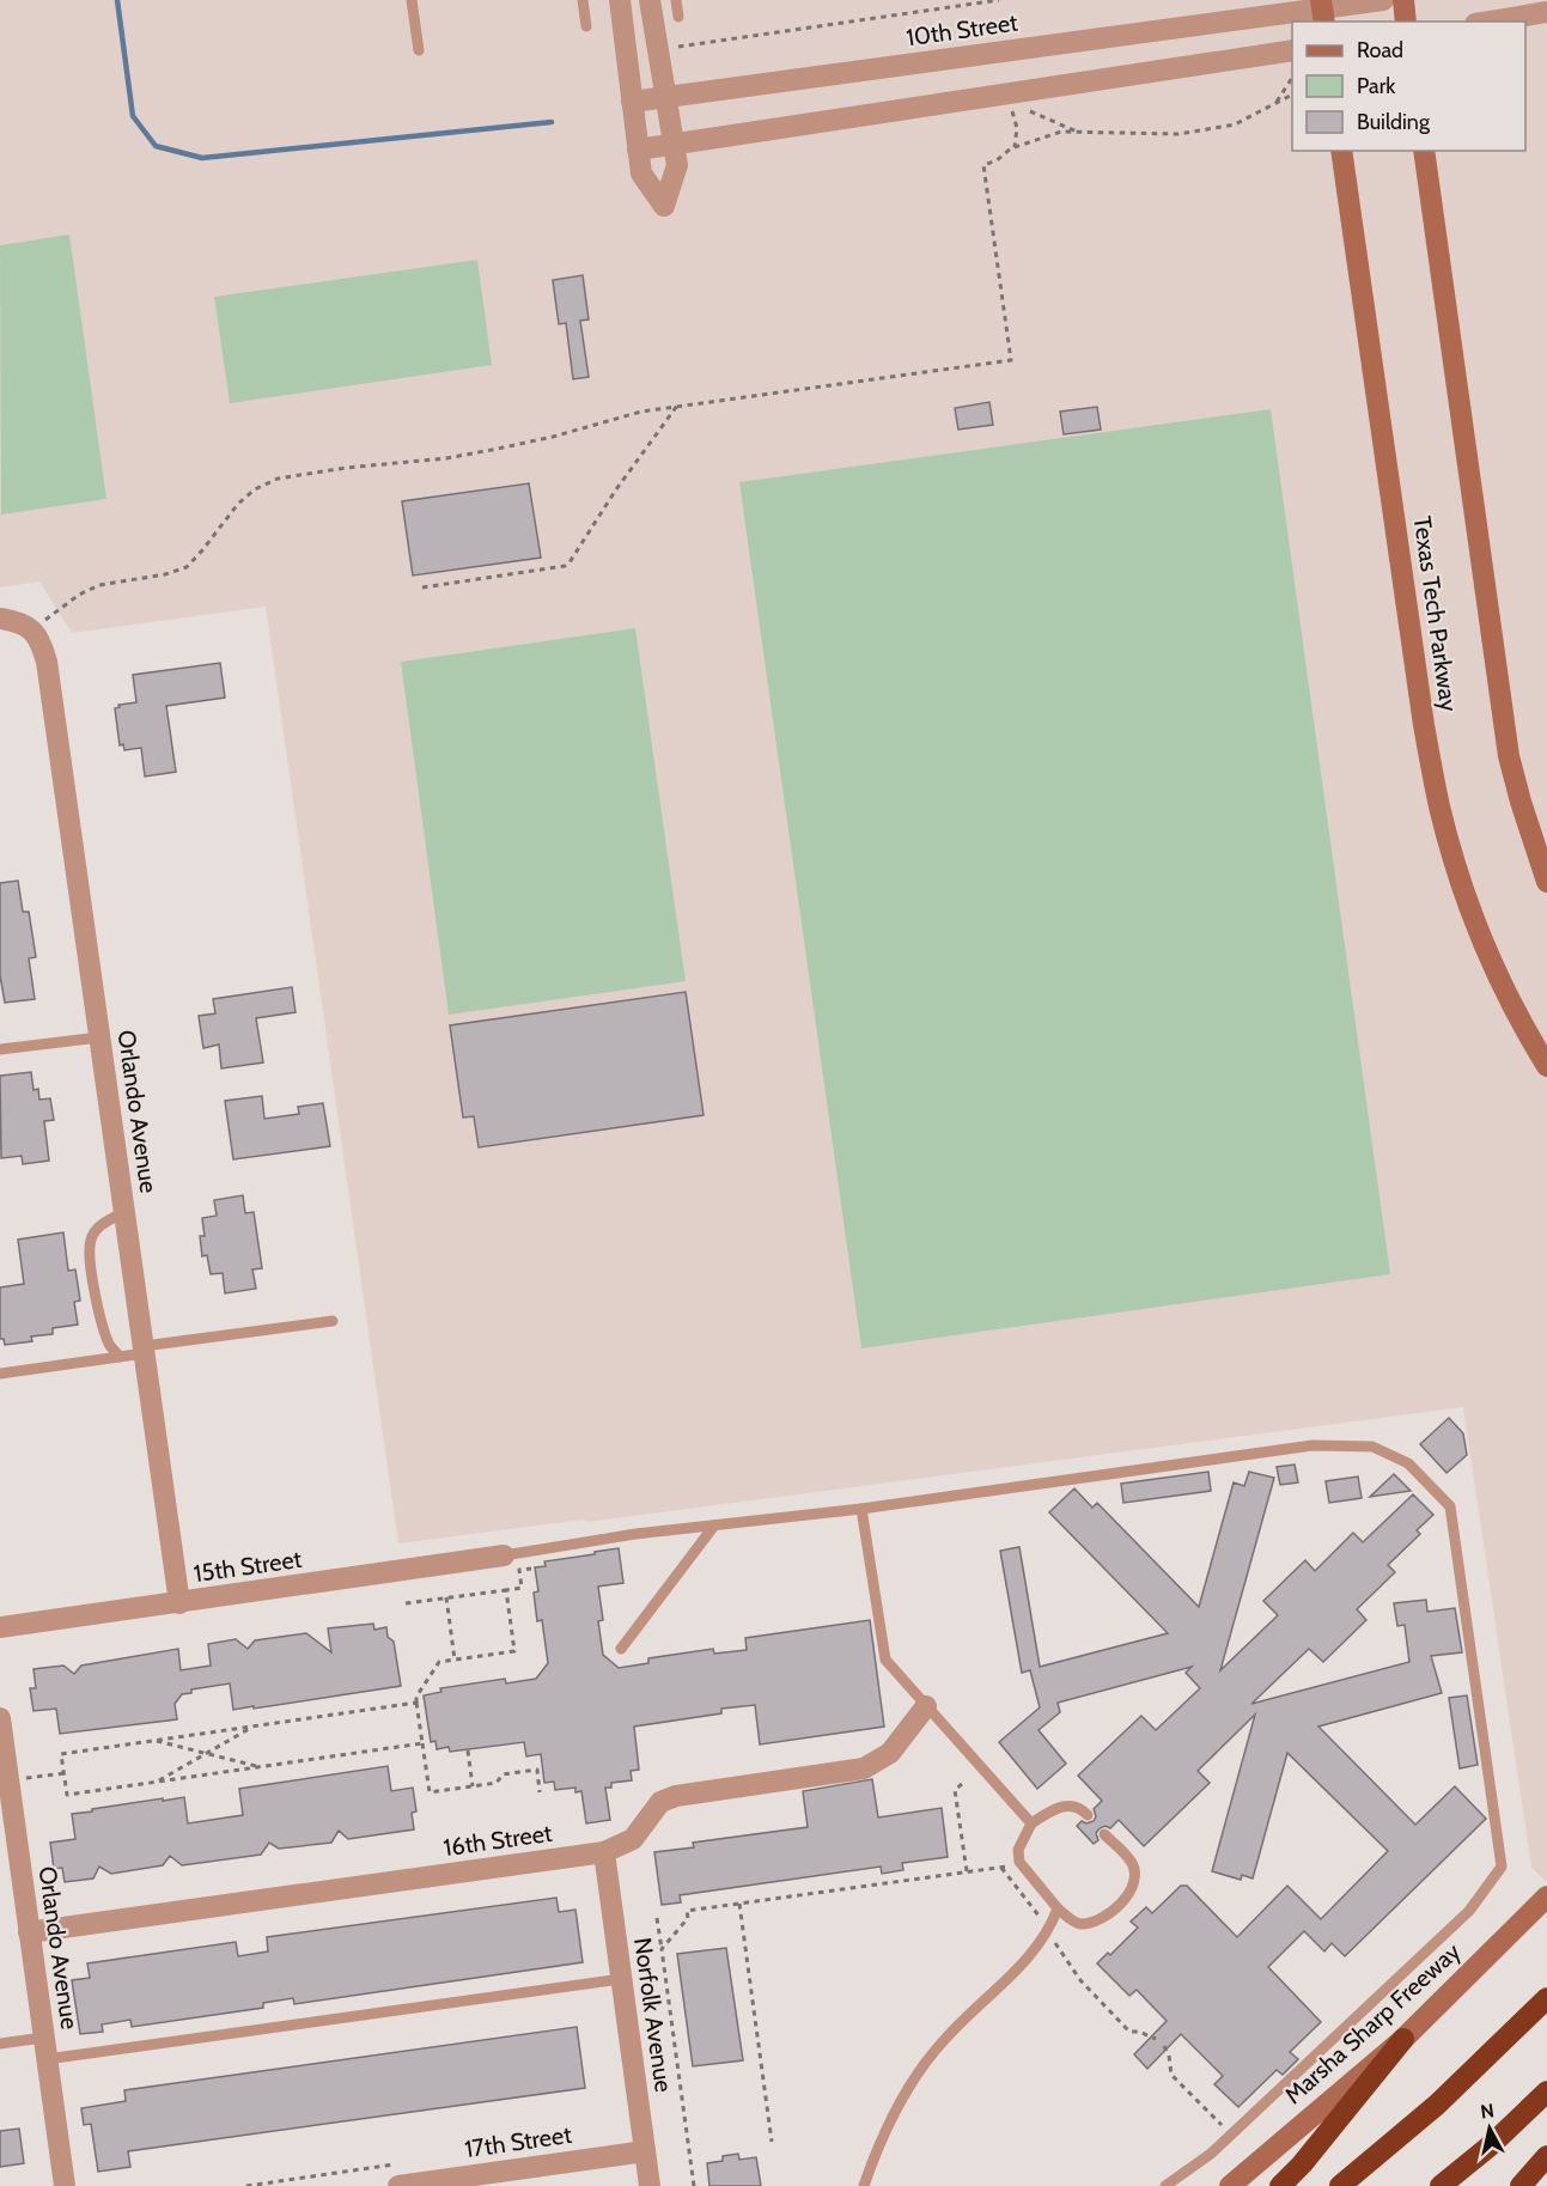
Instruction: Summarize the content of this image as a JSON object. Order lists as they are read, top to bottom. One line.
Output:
{"streets":{"main road":["Texas Tech Parkway","Marsha Sharp Freeway"],"street":["10th Street","Orlando Avenue","15th Street","16th Street","Norfolk Avenue","17th Street"]},"crossings":[["Orlando Avenue","15th Street"],["Orlando Avenue","16th Street"],["16th Street","Norfolk Avenue"],["Norfolk Avenue","17th Street"]],"legend":["Road","Park","Building"],"north":"top"}
